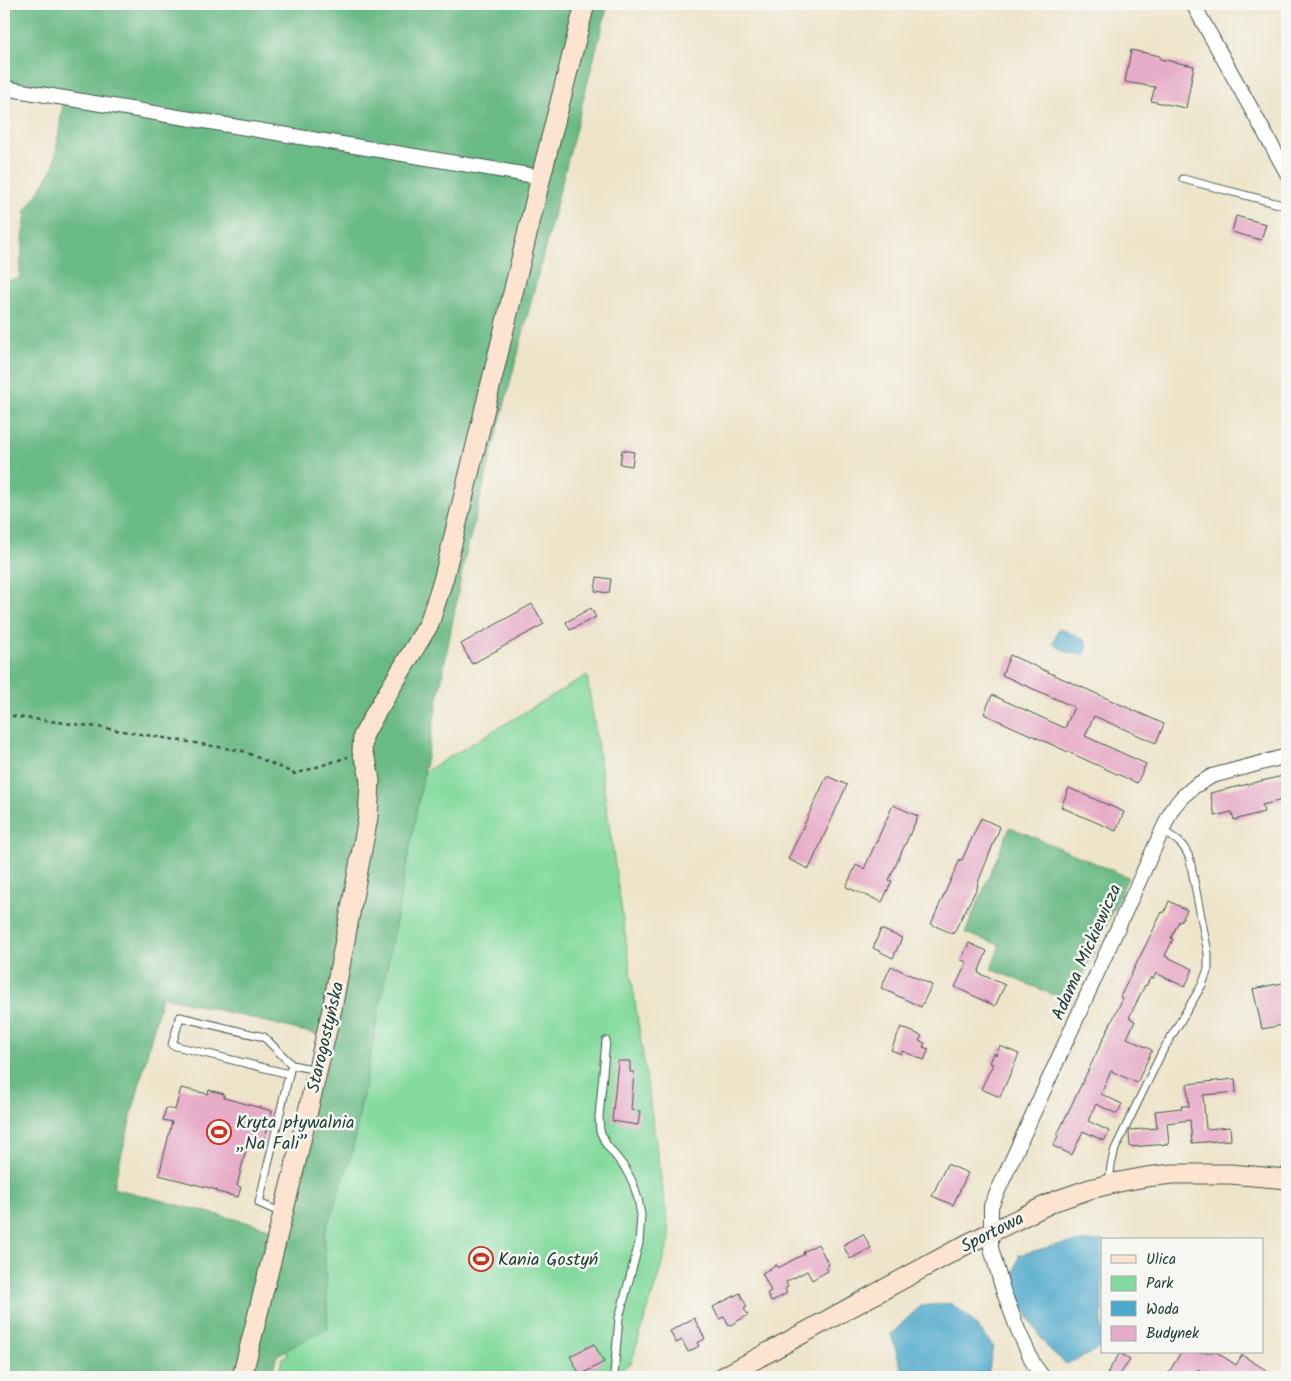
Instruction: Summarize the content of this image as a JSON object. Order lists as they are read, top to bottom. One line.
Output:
{"streets":{"street":["Adama Mickiewicza","Starogostyńska","Sportowa"]},"crossings":[["Adama Mickiewicza","Sportowa"]],"places":{"sports":["Kryta pływalnia „Na Fali”","Kania Gostyń"]},"legend":["Ulica","Park","Woda","Budynek"]}
